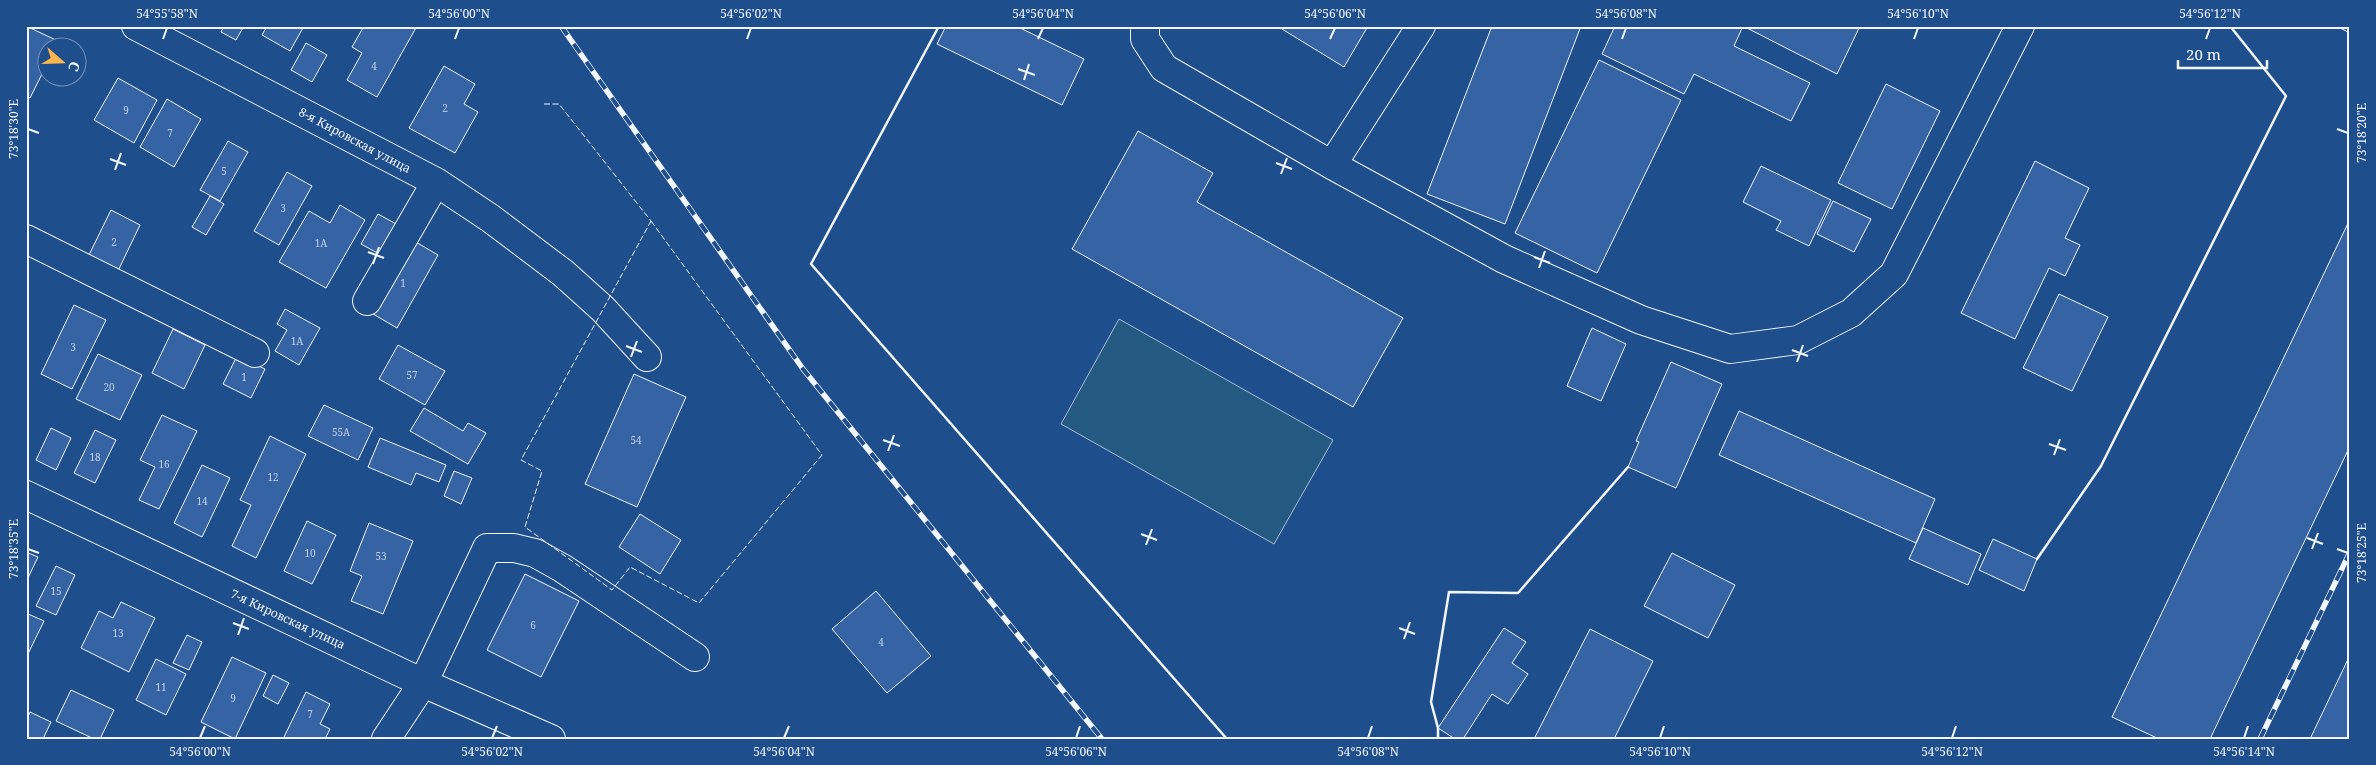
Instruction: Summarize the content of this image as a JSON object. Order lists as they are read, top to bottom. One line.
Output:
{"streets":{"street":["8-я Кировская улица","7-я Кировская улица"]},"house_numbers":["4","2","9","7","5","3","2","1А","1","1А","3","57","1","20","55А","54","18","16","12","14","10","53","15","6","13","4","11","9","7"],"scale_bar":"20 m","north":"right","coordinates":["54°55'58\"N","54°56'00\"N","54°56'02\"N","54°56'04\"N","54°56'06\"N","54°56'08\"N","54°56'10\"N","54°56'12\"N","73°18'30\"E","73°18'20\"E","73°18'35\"E","73°18'25\"E","54°56'14\"N"]}
